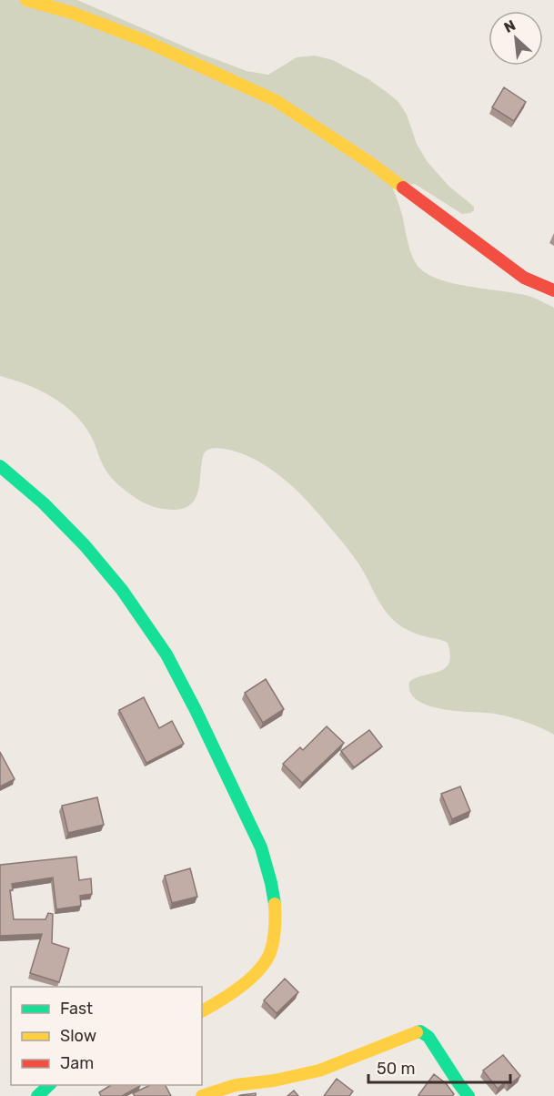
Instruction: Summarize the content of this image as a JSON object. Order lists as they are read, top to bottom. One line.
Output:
{"legend":["Fast","Slow","Jam"],"scale_bar":"50 m","north":"top left"}
